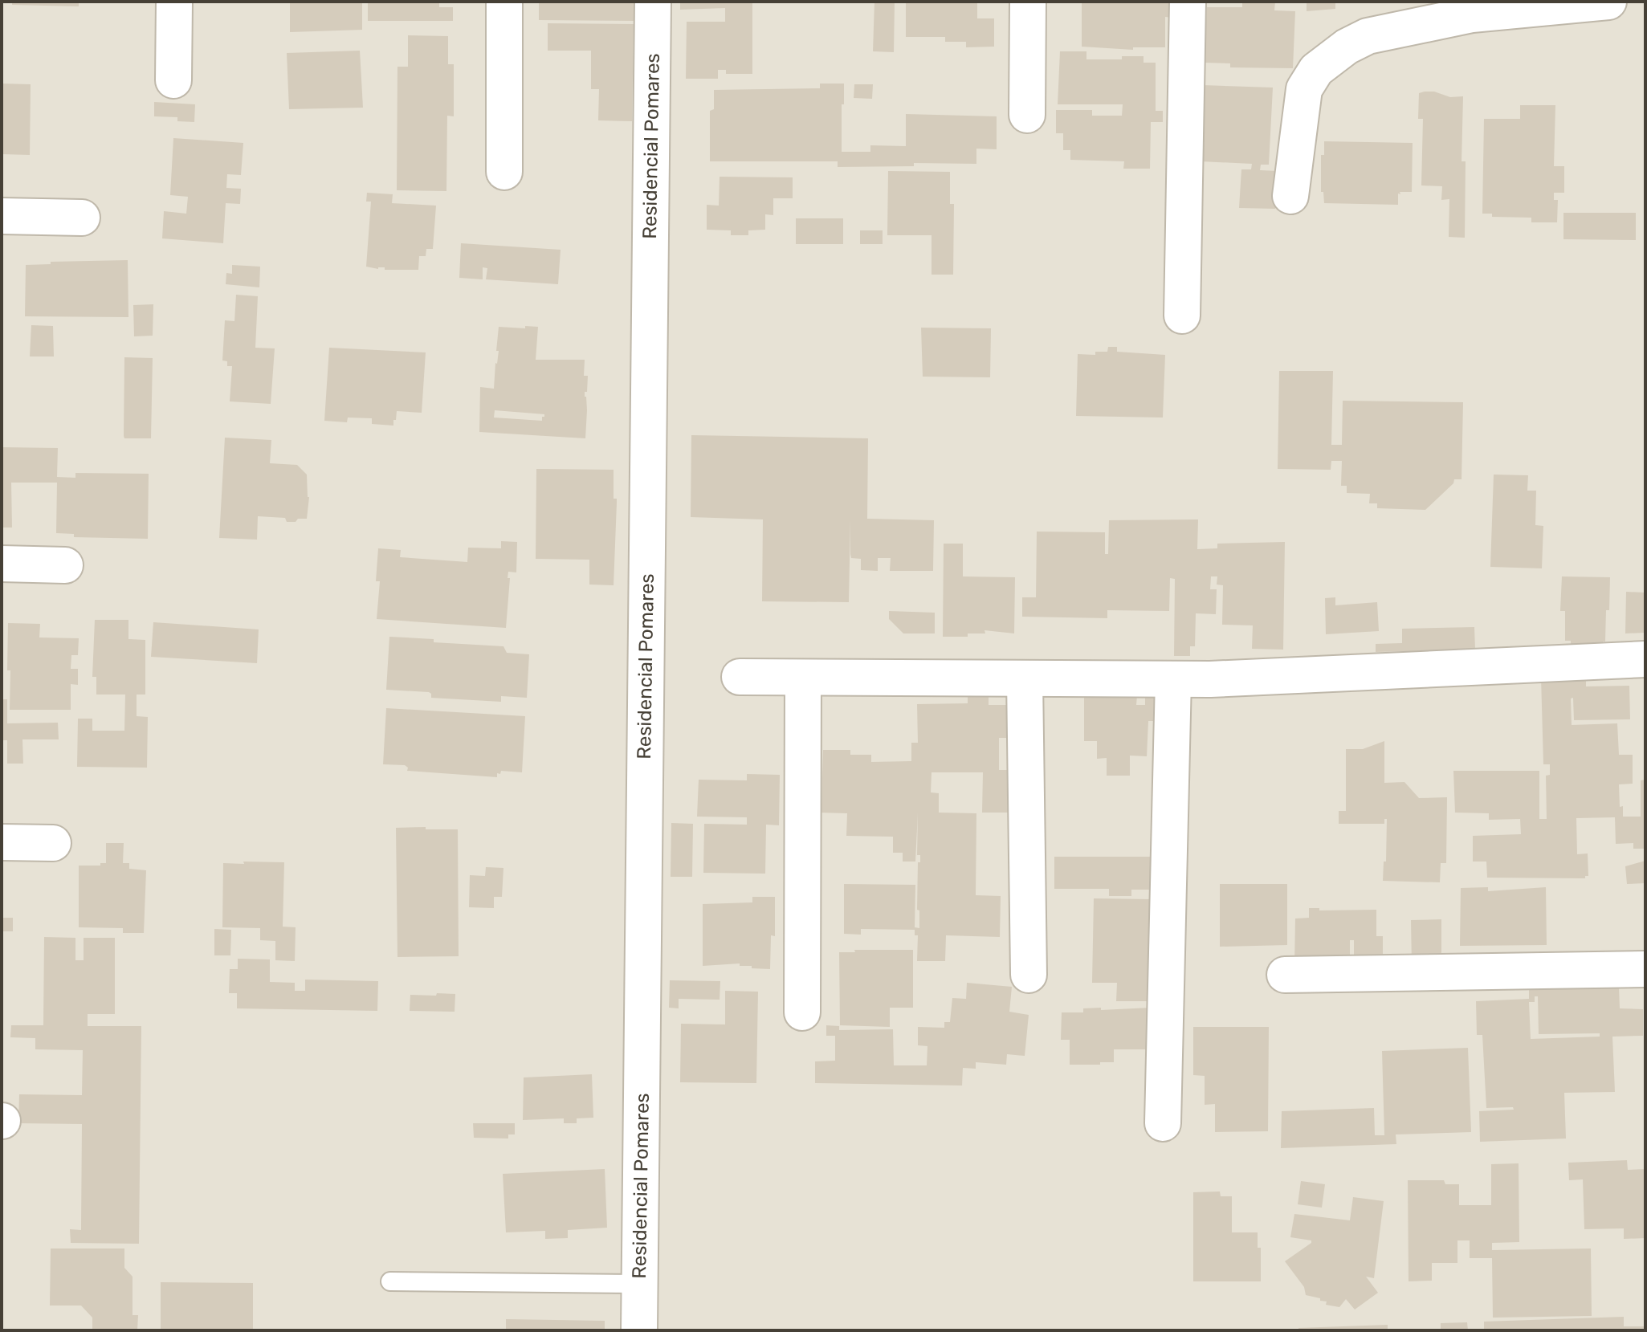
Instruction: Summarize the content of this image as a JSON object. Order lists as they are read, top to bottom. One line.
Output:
{"streets":{"street":["Residencial Pomares"]}}
